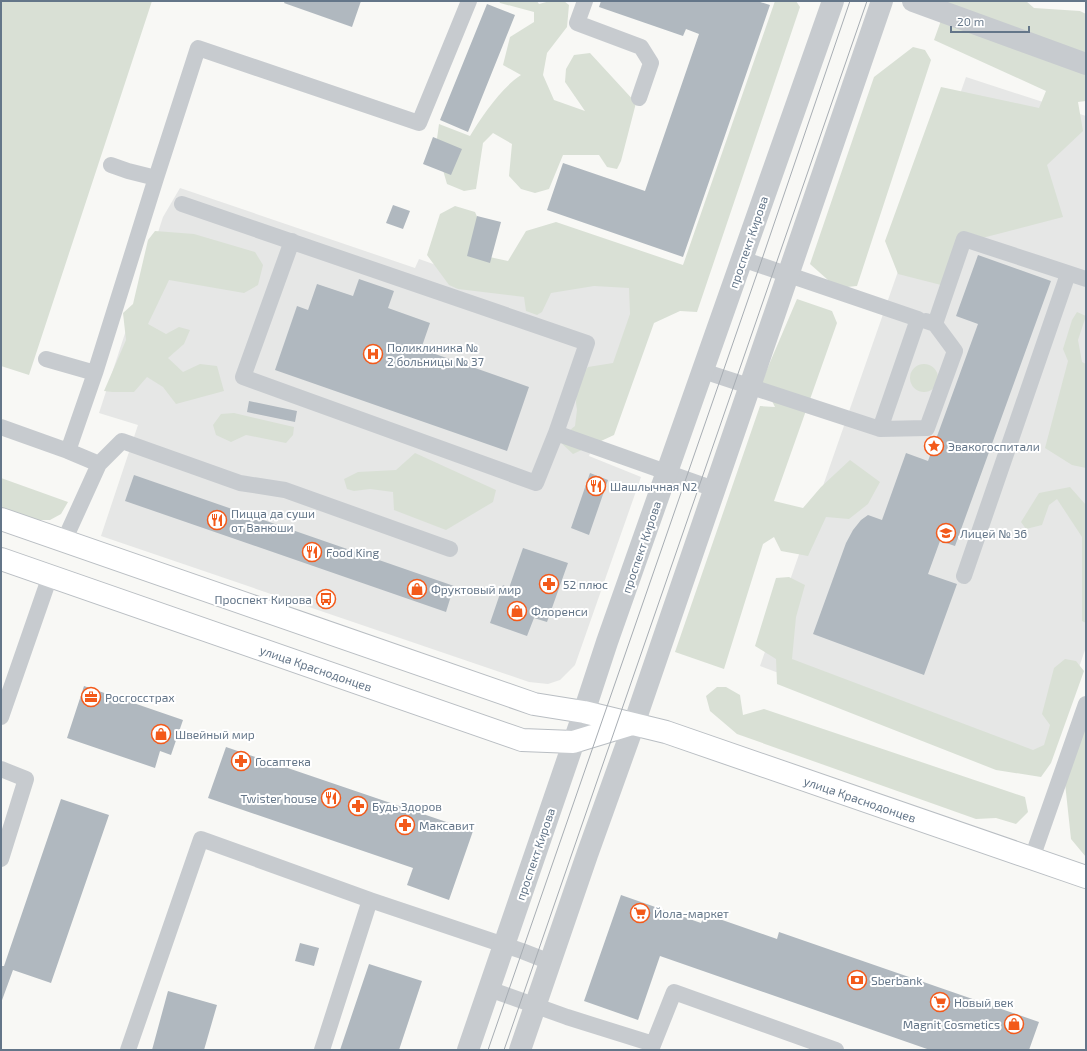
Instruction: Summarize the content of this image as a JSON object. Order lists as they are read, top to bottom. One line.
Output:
{"streets":{"main road":["улица Краснодонцев"],"street":["проспект Кирова"]},"crossings":[["проспект Кирова","улица Краснодонцев"]],"places":{"hospital":["Поликлиника № 2 больницы № 37"],"place":["Эвакогоспитали"],"restaurant":["Шашлычная N2","Пицца да суши от Ванюши","Food King","Twister house"],"school or university":["Лицей № 36"],"pharmacy":["52 плюс","Госаптека","Будь Здоров","Максавит"],"shop":["Фруктовый мир","Флоренси","Швейный мир","Magnit Cosmetics"],"bus stop":["Проспект Кирова"],"office":["Росгосстрах"],"supermarket":["Йола-маркет","Новый век"],"bank":["Sberbank"]},"scale_bar":"20 m"}
